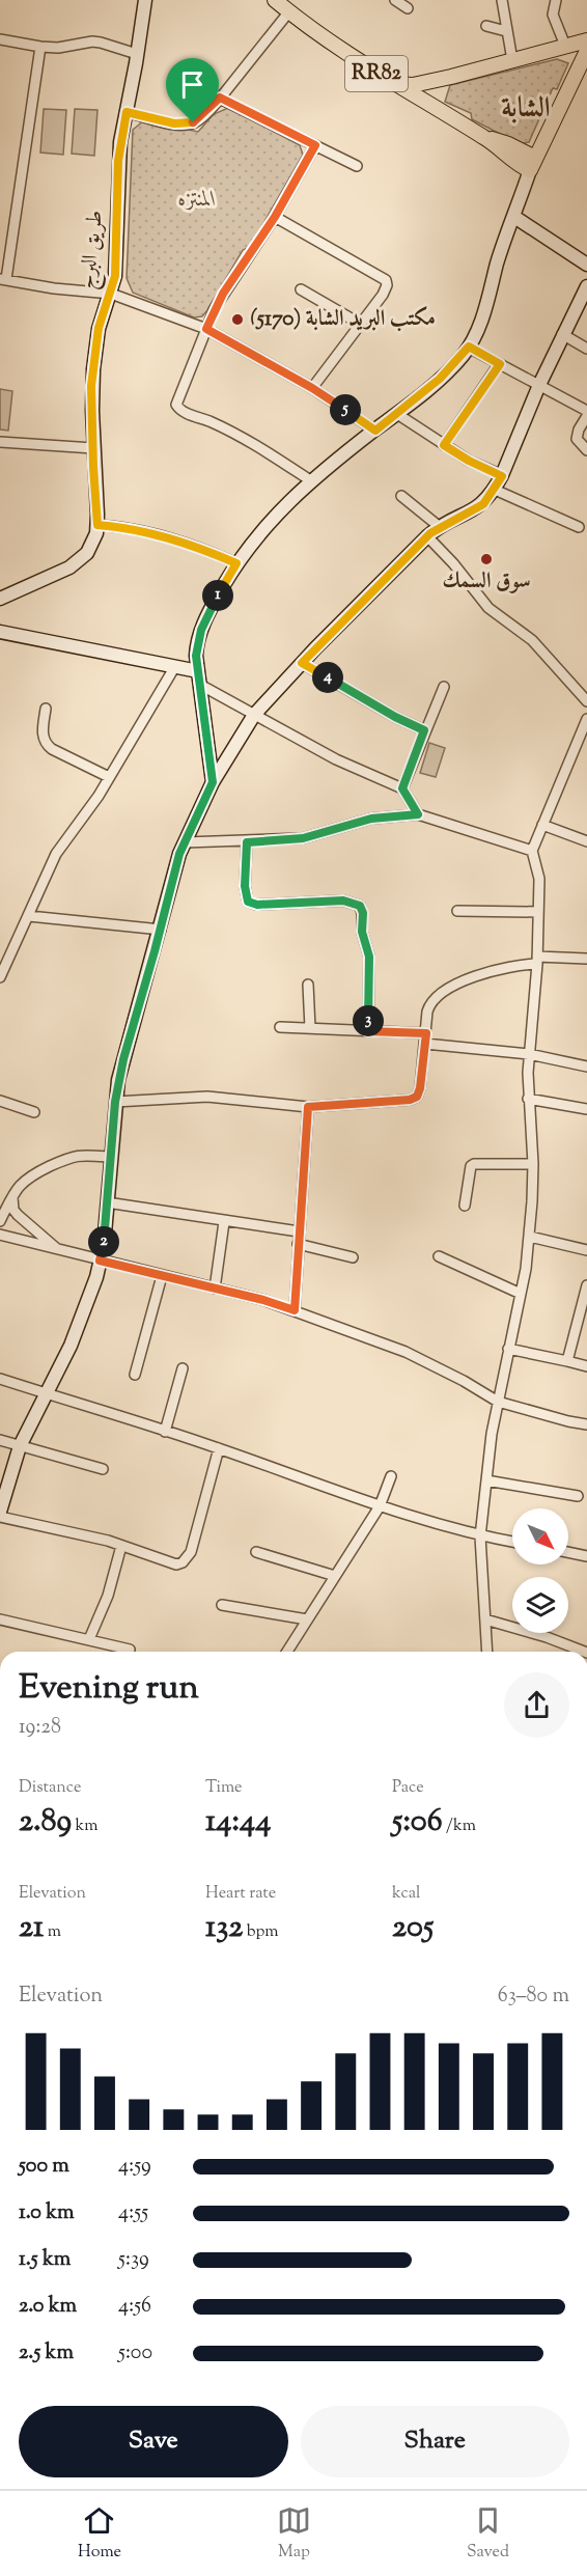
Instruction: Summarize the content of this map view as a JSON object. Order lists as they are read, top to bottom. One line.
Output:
{"streets":{"main road":["RR82"],"street":["طريق البرج"]},"districts":["الشابة"],"parks":["المنتزه"],"places":["مكتب البريد الشابة (5170)","سوق السمك"],"north":"bottom right","page":{"pins":["5","1","4","3","2"],"heading":["Evening run","19:28"],"stats":[["Distance","2.89 km"],["Time","14:44"],["Pace","5:06 /km"],["Elevation","21 m"],["Heart rate","132 bpm"],["kcal","205"]],"chart":["Elevation","63–80 m"],"list":[{"name":"500 m","note":"4:59"},{"name":"1.0 km","note":"4:55"},{"name":"1.5 km","note":"5:39"},{"name":"2.0 km","note":"4:56"},{"name":"2.5 km","note":"5:00"}],"buttons":["Save","Share"],"tabs":["Home","Map","Saved"]}}
